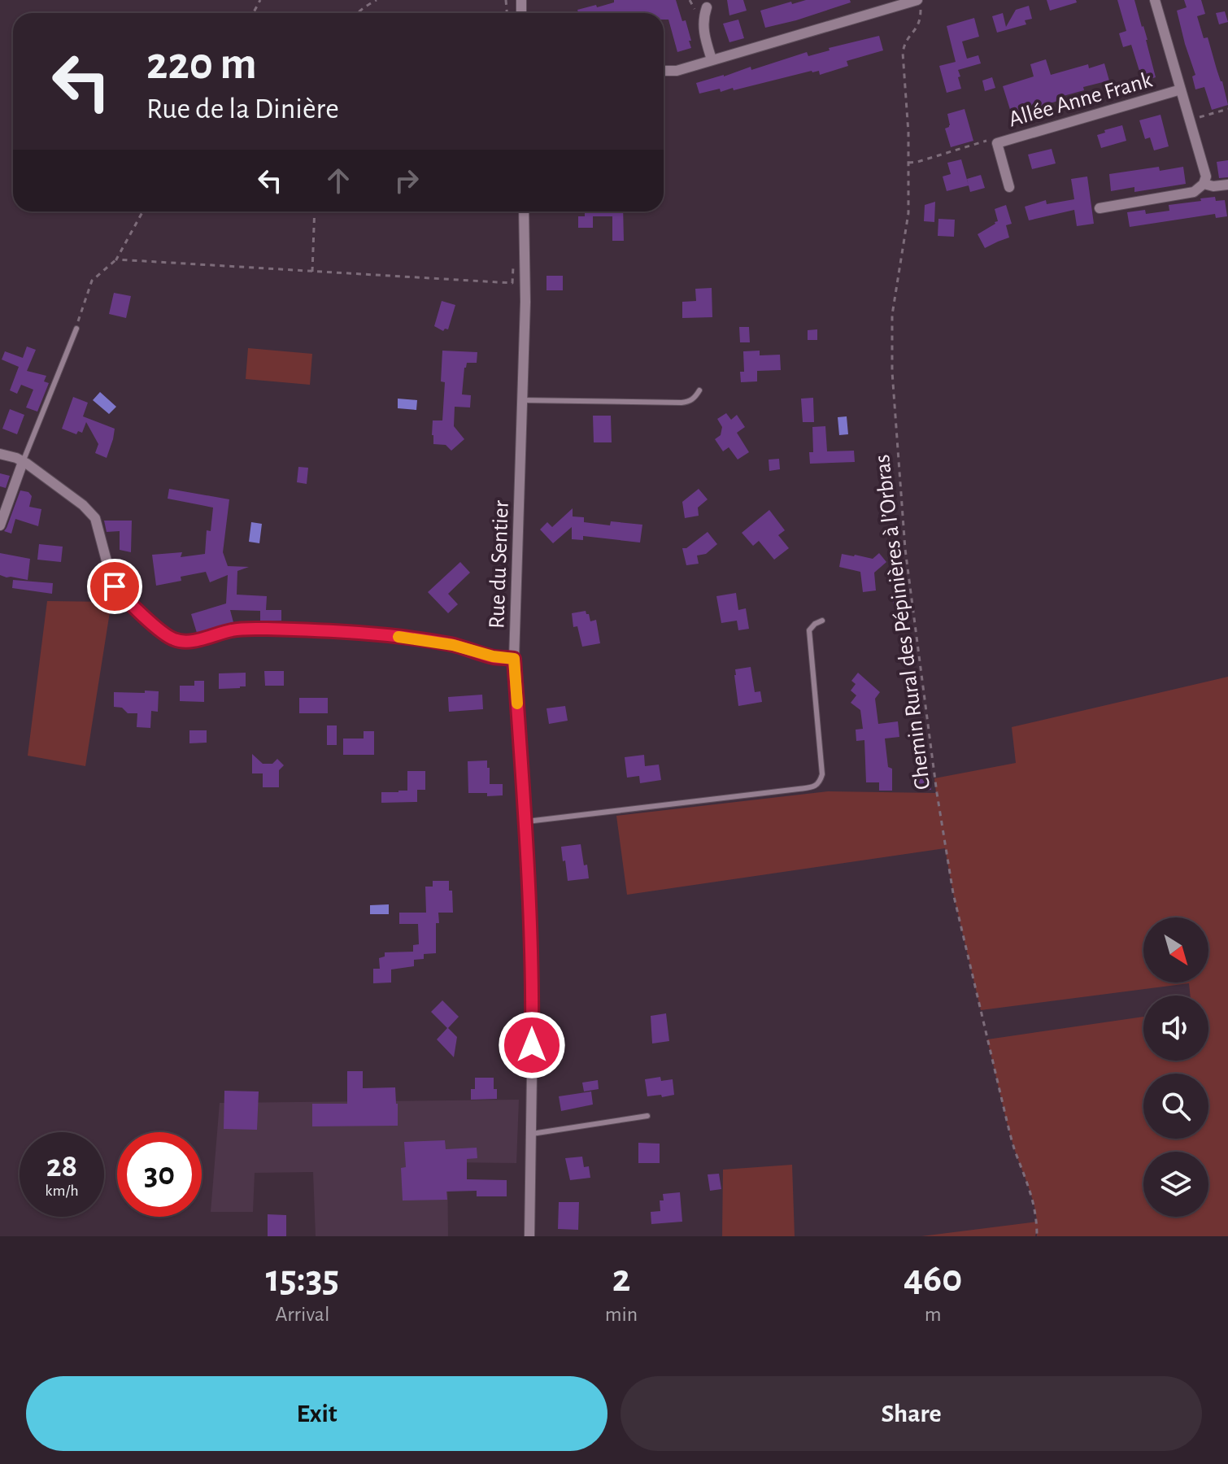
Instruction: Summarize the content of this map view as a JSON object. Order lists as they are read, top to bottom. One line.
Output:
{"streets":{"street":["Allée Anne Frank","Rue du Sentier"],"path":["Chemin Rural des Pépinières à l’Orbras"]},"north":"bottom right","page":{"turn":["220 m","Rue de la Dinière"],"speed":"28 km/h","limit":"30","eta":["15:35","Arrival","2","min","460","m"],"buttons":["Exit","Share"]}}
